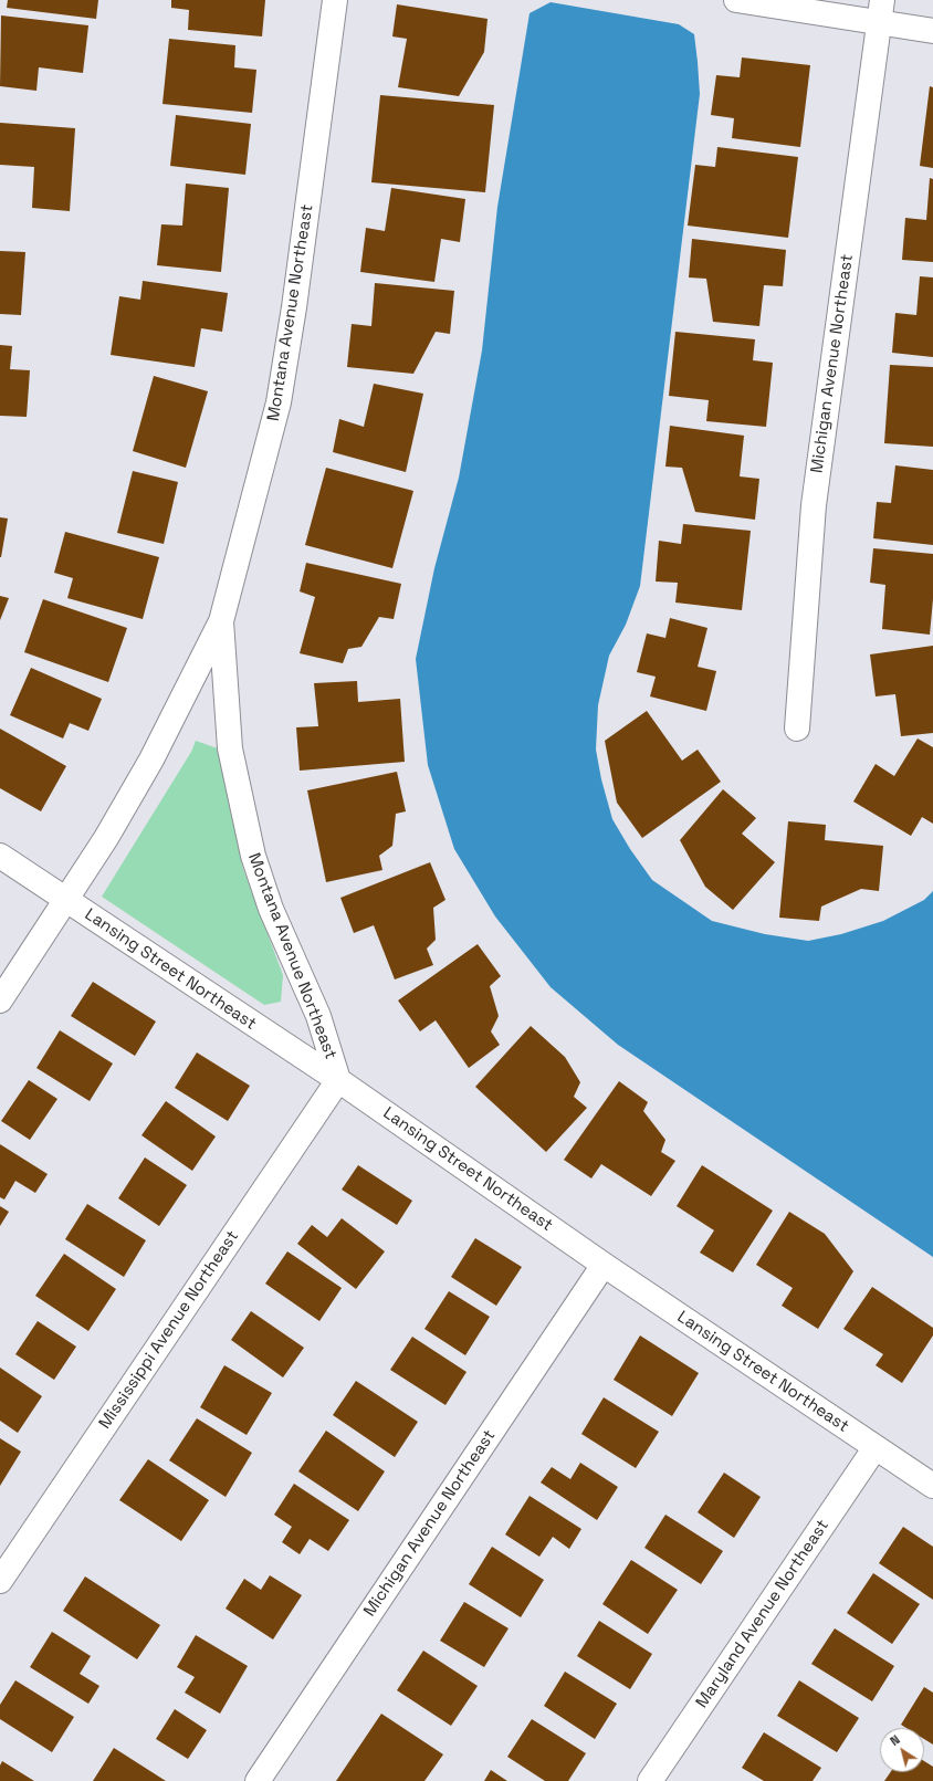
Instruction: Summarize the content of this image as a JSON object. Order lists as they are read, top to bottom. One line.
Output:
{"streets":{"street":["Montana Avenue Northeast","Michigan Avenue Northeast","Lansing Street Northeast","Mississippi Avenue Northeast","Maryland Avenue Northeast"]},"crossings":[["Montana Avenue Northeast","Lansing Street Northeast"],["Montana Avenue Northeast","Mississippi Avenue Northeast"],["Michigan Avenue Northeast","Lansing Street Northeast"],["Lansing Street Northeast","Mississippi Avenue Northeast"],["Lansing Street Northeast","Maryland Avenue Northeast"]],"north":"top left"}
